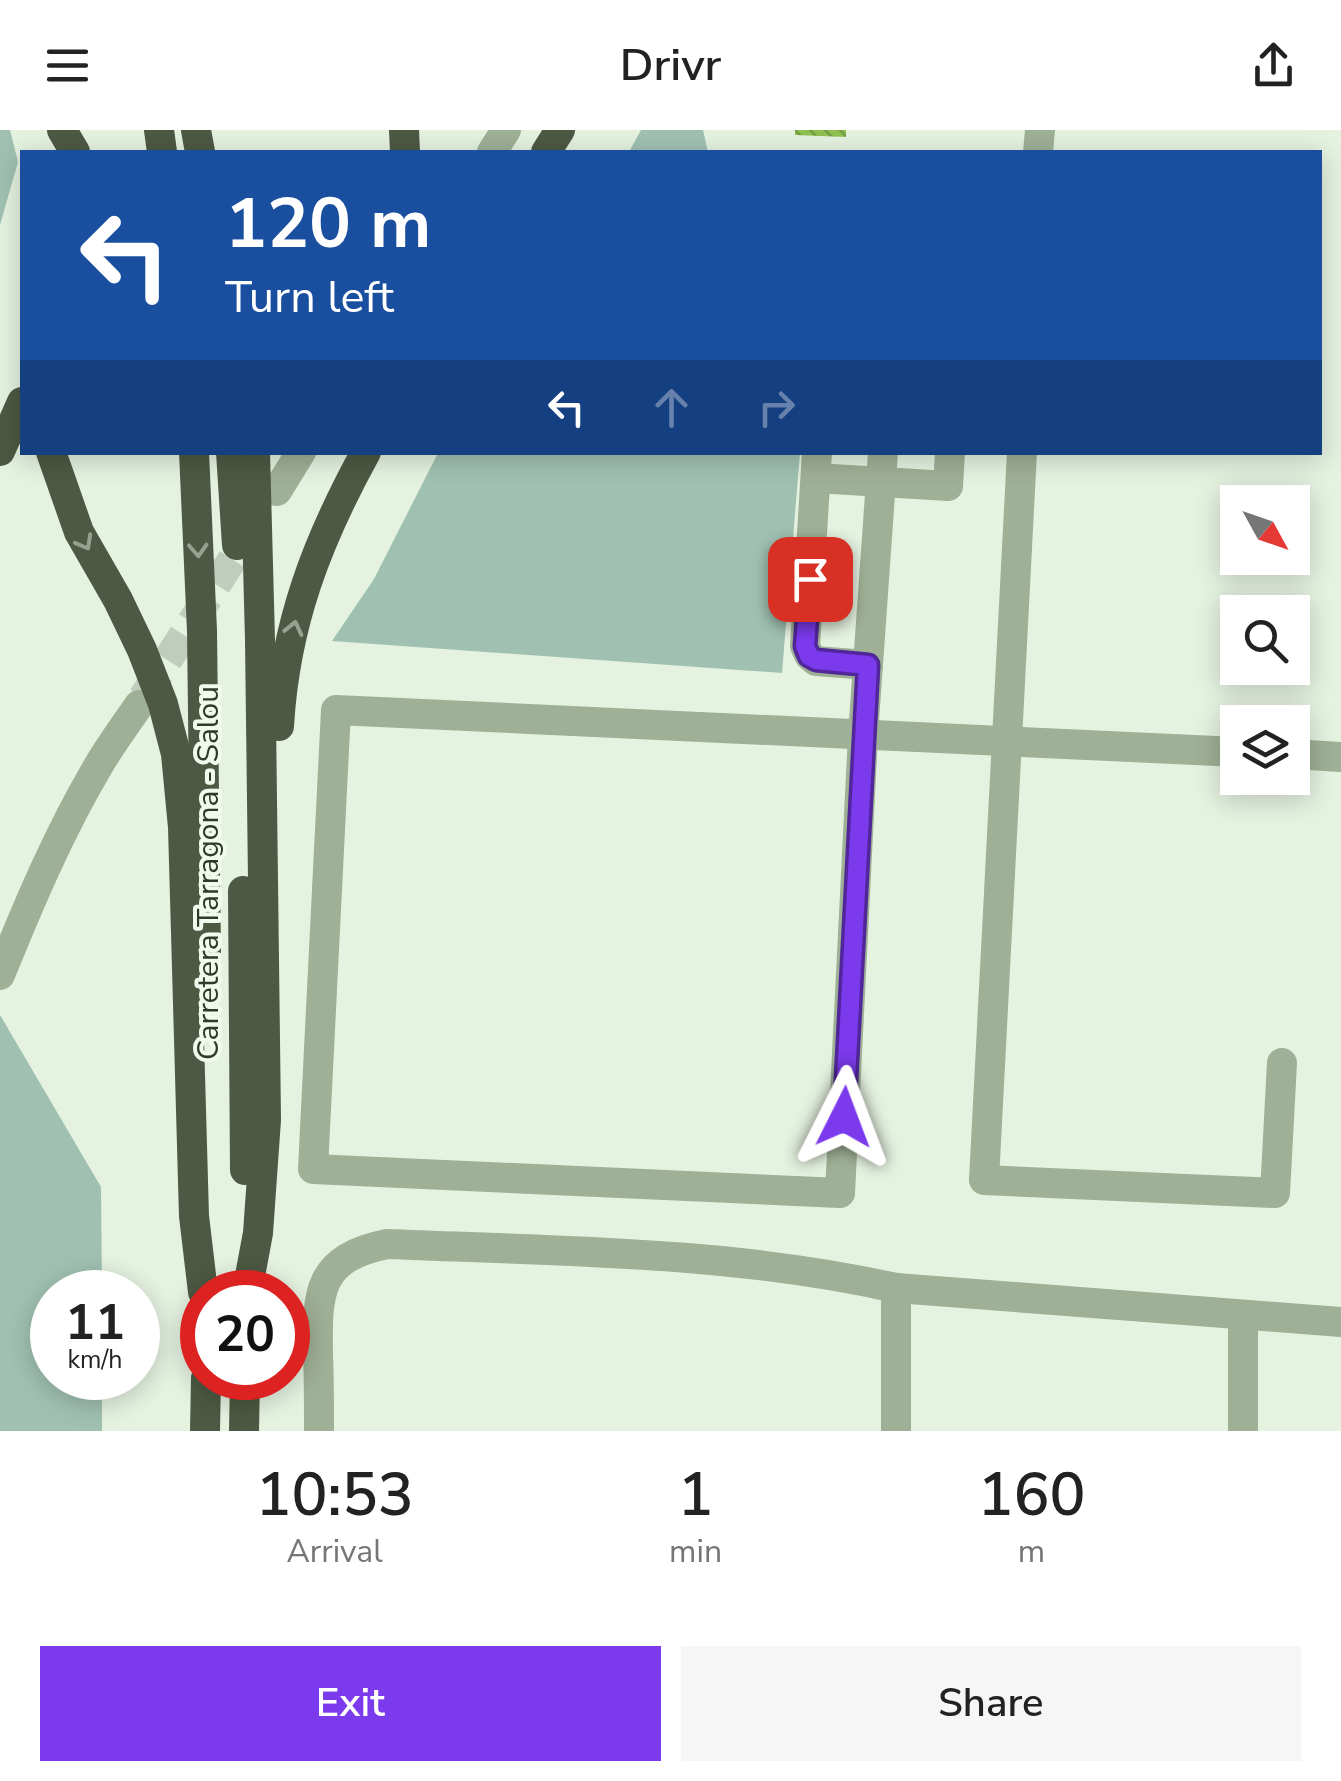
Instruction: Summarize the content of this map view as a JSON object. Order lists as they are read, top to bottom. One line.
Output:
{"streets":{"highway":["Carretera Tarragona - Salou"]},"north":"bottom right","page":{"header":"Drivr","turn":["120 m","Turn left"],"speed":"11 km/h","limit":"20","eta":["10:53","Arrival","1","min","160","m"],"buttons":["Exit","Share"]}}
